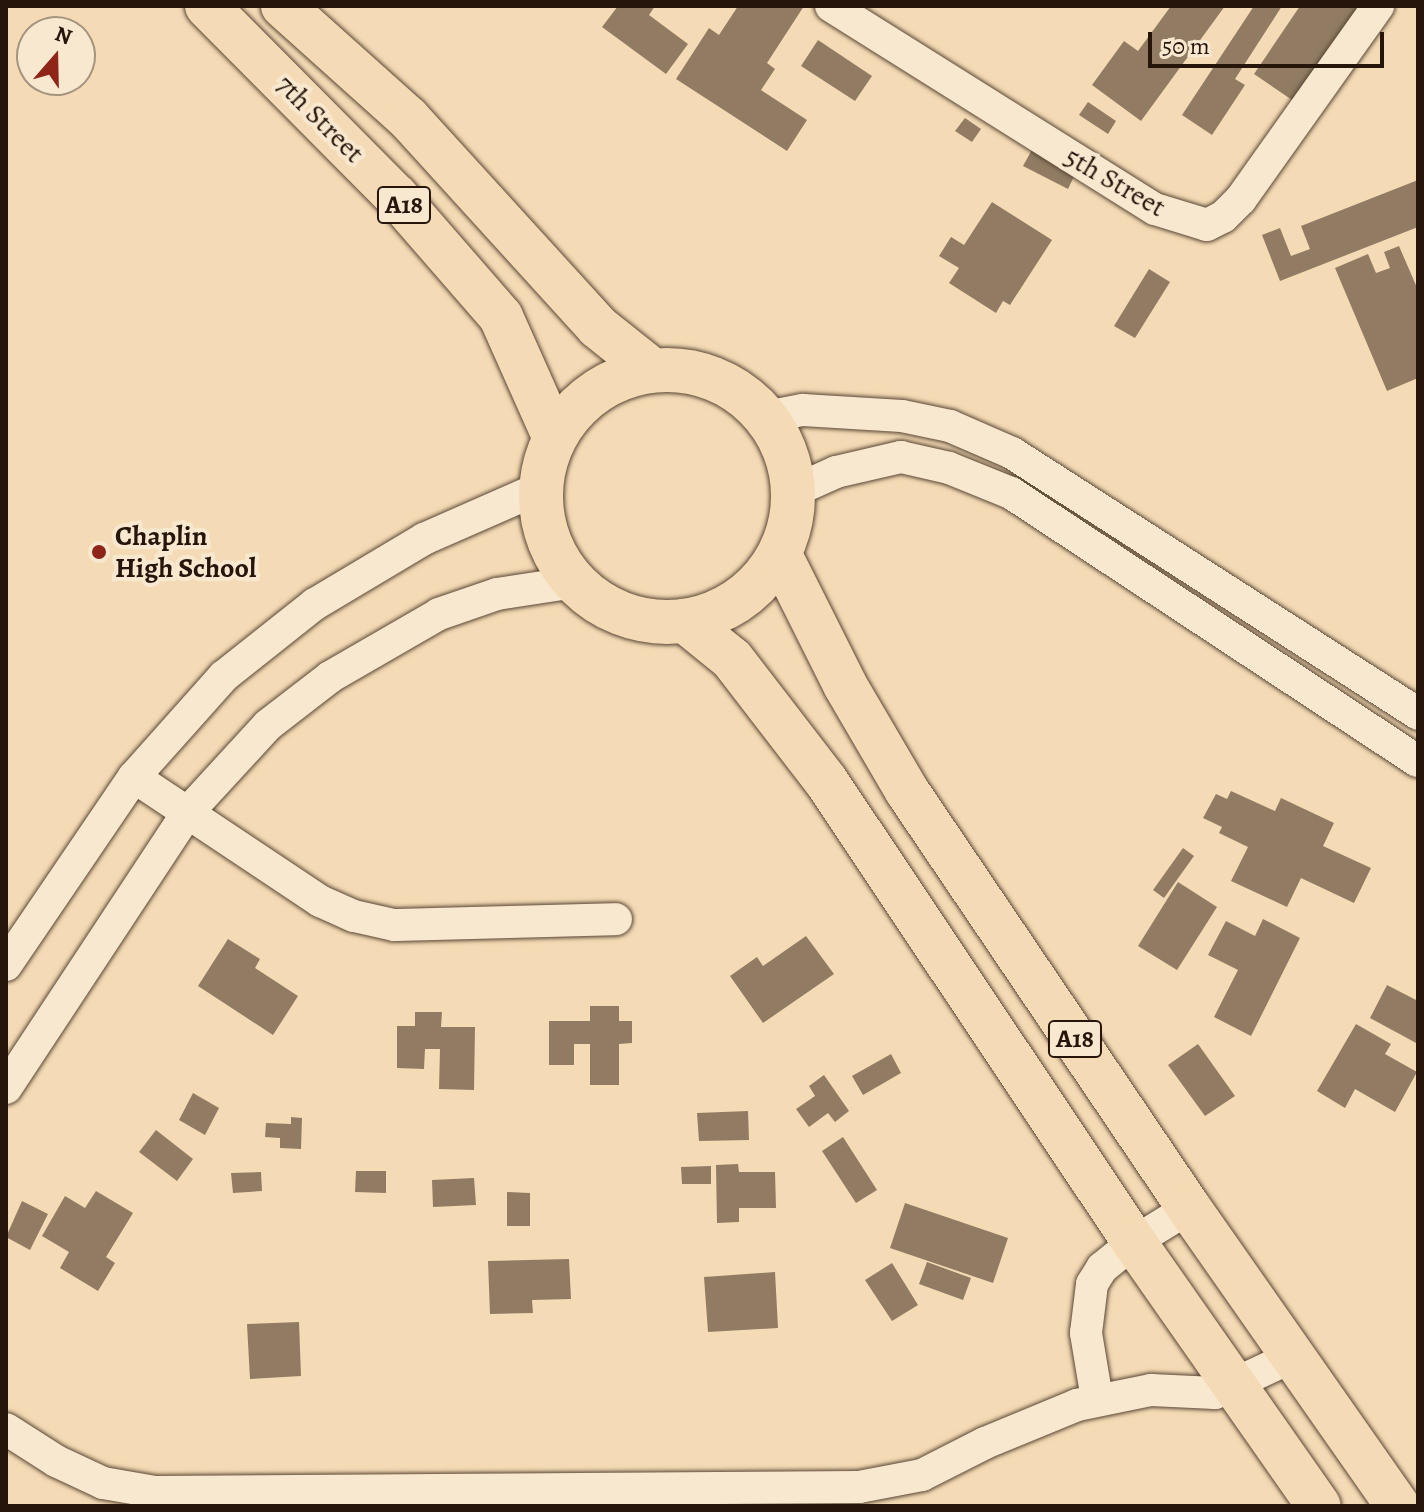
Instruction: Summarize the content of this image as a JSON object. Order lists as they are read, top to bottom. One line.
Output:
{"streets":{"highway":["7th Street","A18"],"street":["5th Street"]},"crossings":[["7th Street","A18"]],"places":["Chaplin High School"],"scale_bar":"50 m","north":"top"}
